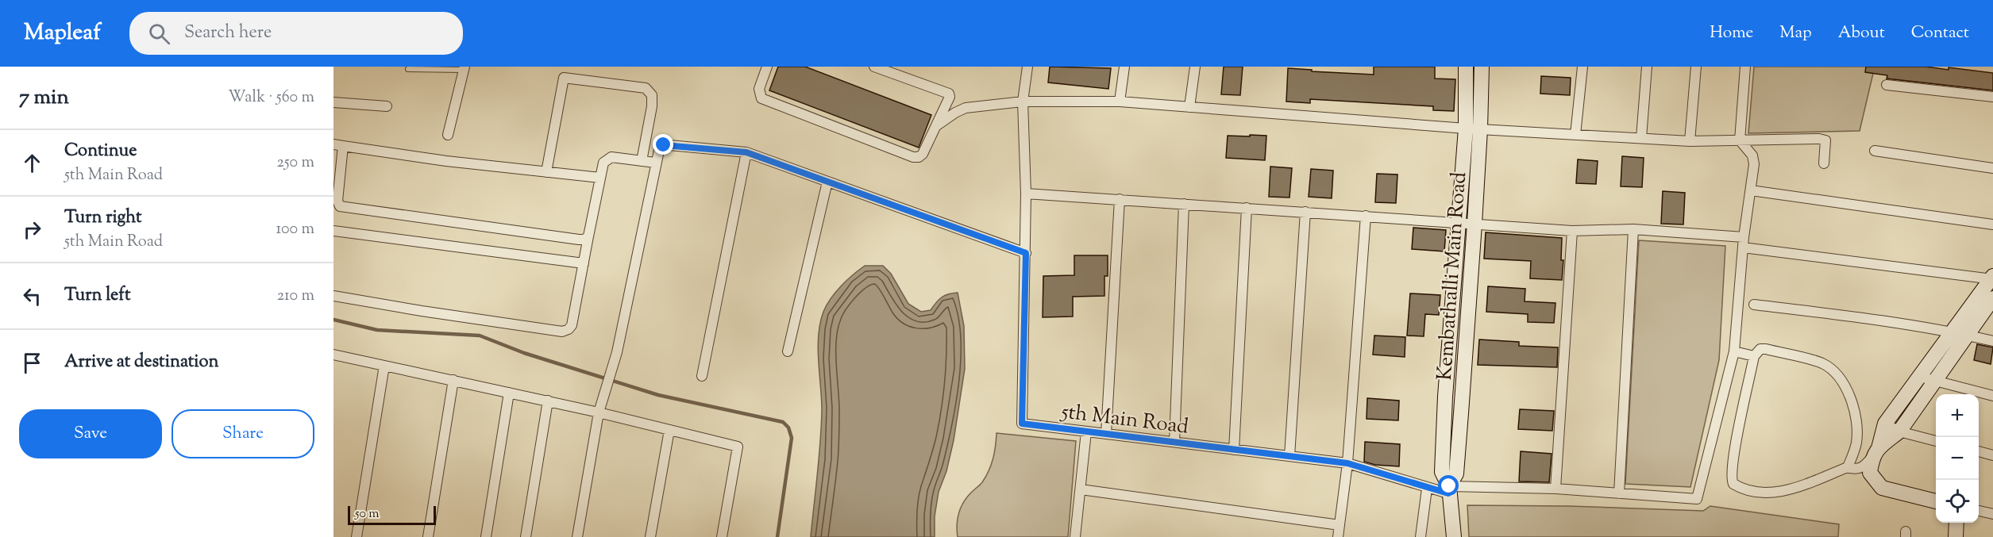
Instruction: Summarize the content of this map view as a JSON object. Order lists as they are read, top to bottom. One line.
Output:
{"streets":{"street":["Kembathalli Main Road","5th Main Road"]},"crossings":[["Kembathalli Main Road","5th Main Road"]],"scale_bar":"50 m","page":{"header":"Mapleaf","search":"Search here","nav":["Home","Map","About","Contact"],"heading":["7 min","Walk · 560 m"],"list":[["Continue","5th Main Road","250 m"],["Turn right","5th Main Road","100 m"],["Turn left","210 m"],"Arrive at destination"],"map_buttons":["+","−"],"buttons":["Save","Share"],"scale":"50 m"}}
